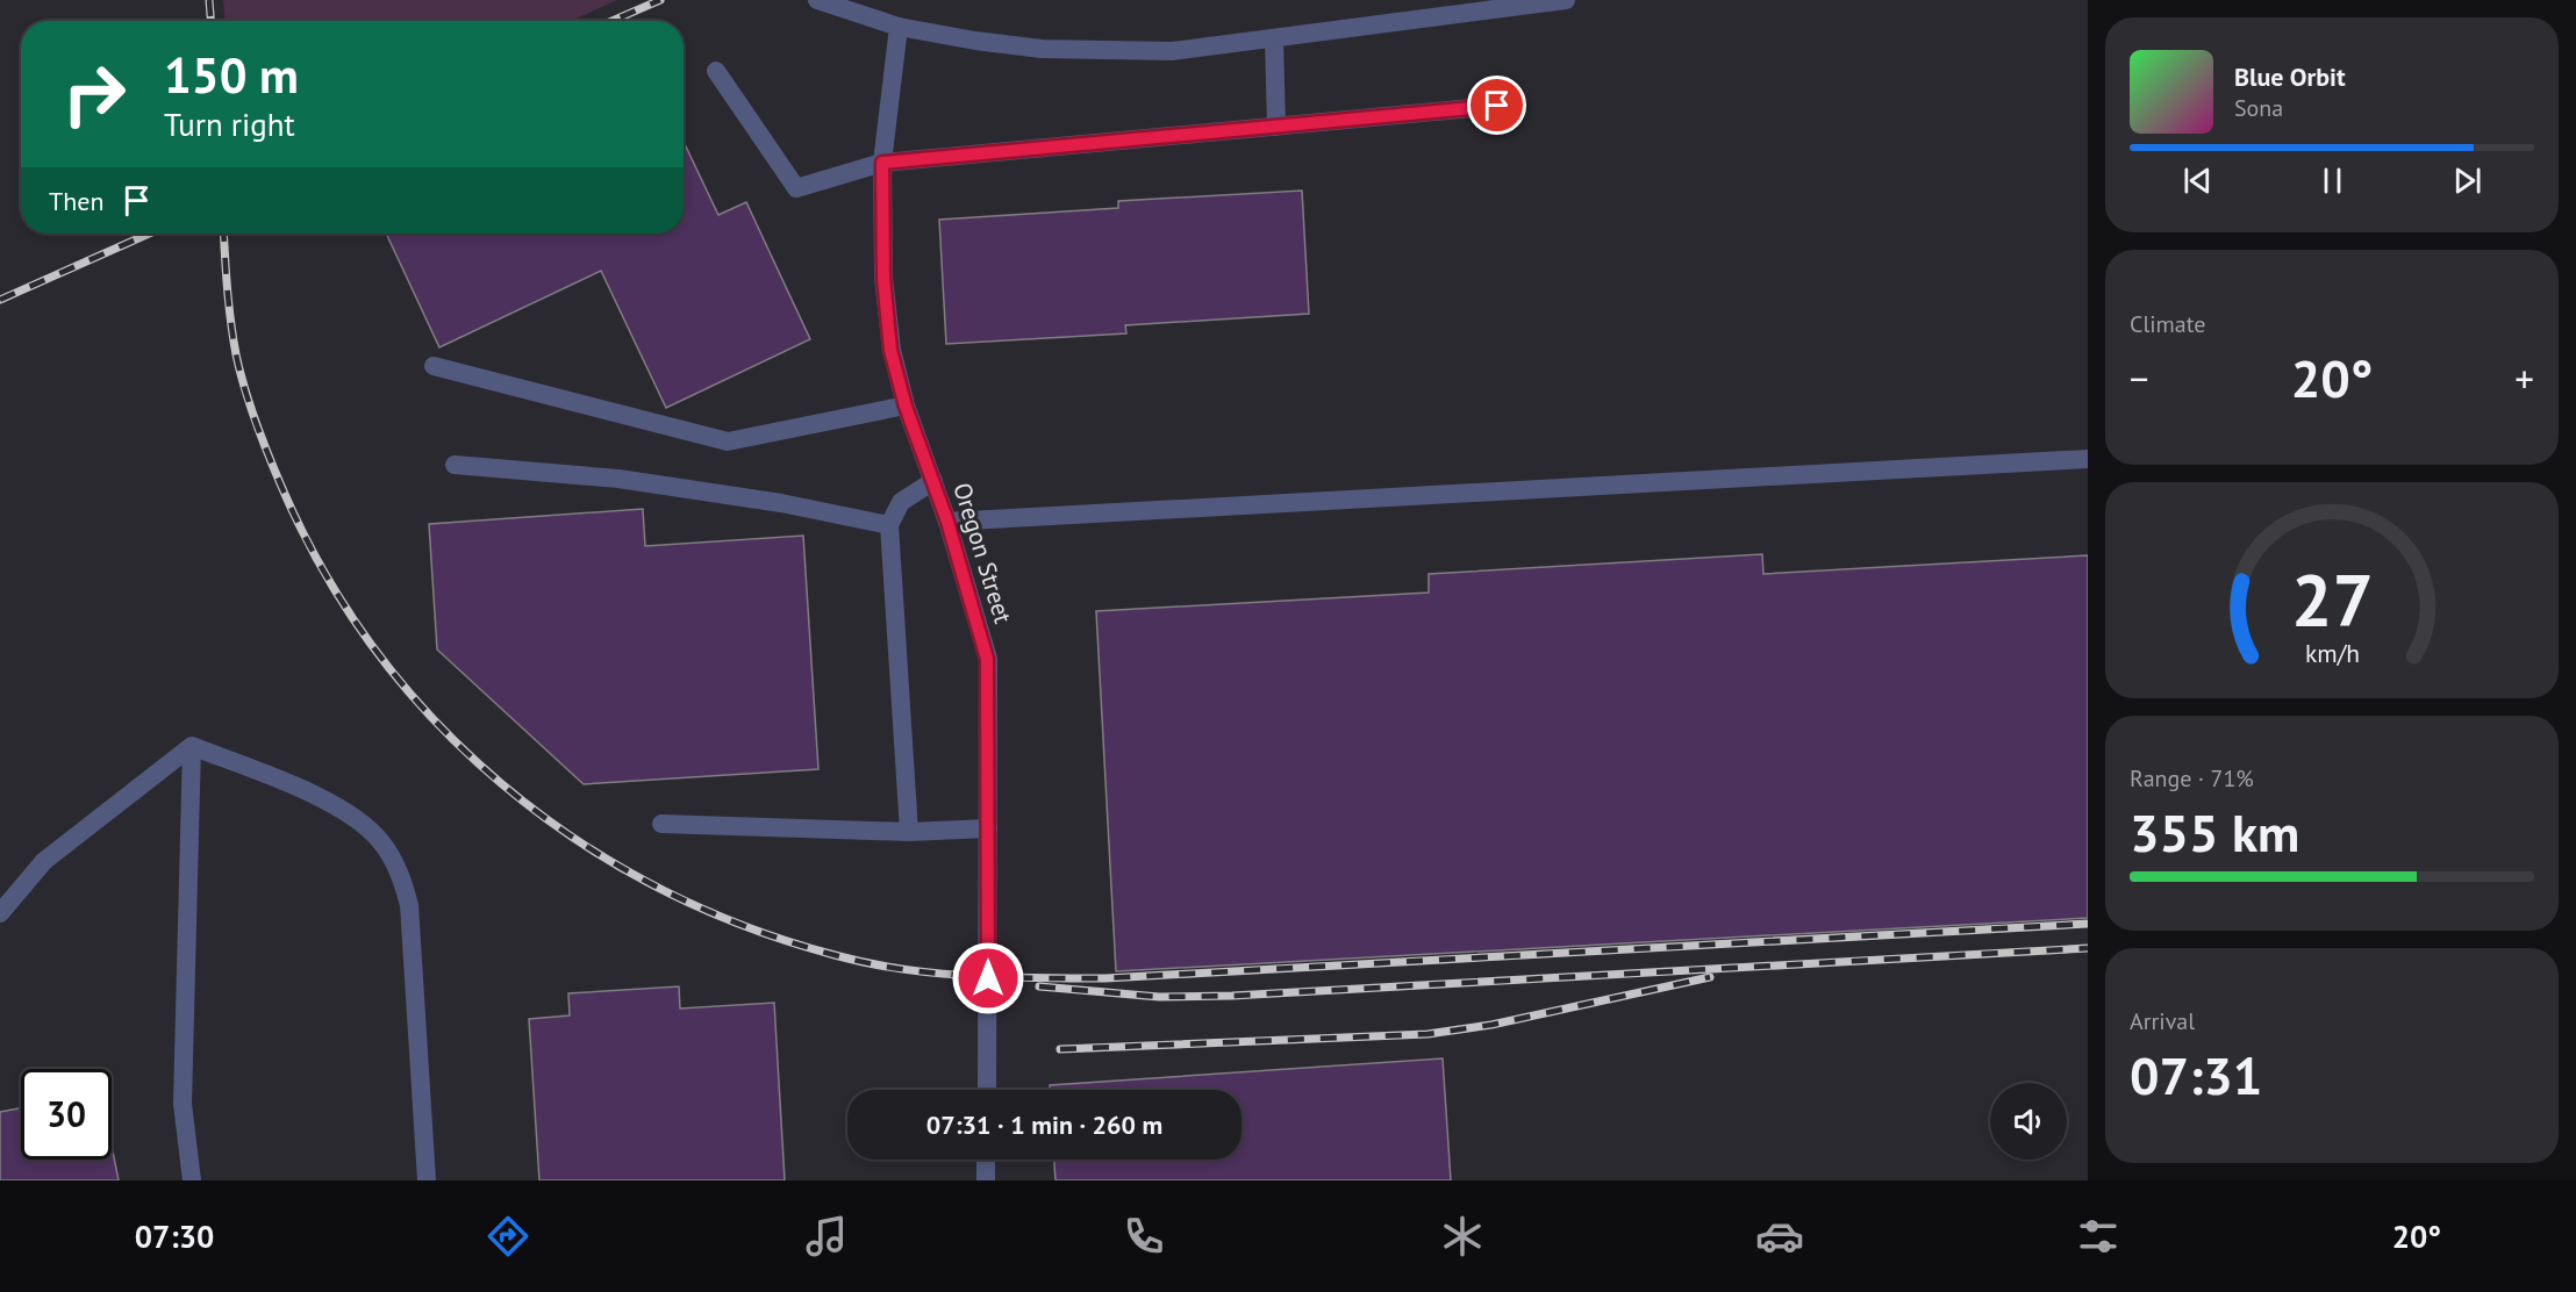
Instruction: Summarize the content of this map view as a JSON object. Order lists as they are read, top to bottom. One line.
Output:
{"streets":{"street":["Oregon Street"]},"page":{"turn":["150 m","Turn right"],"song":["Blue Orbit","Sona"],"then":"Then","tile":["Climate",["Range · 71%","355 km"],["Arrival","07:31"]],"heat":["−","20°","+"],"limit":"30","trip":"07:31 · 1 min · 260 m","tabs":["07:30","20°"],"gauge":["27","km/h"]}}
